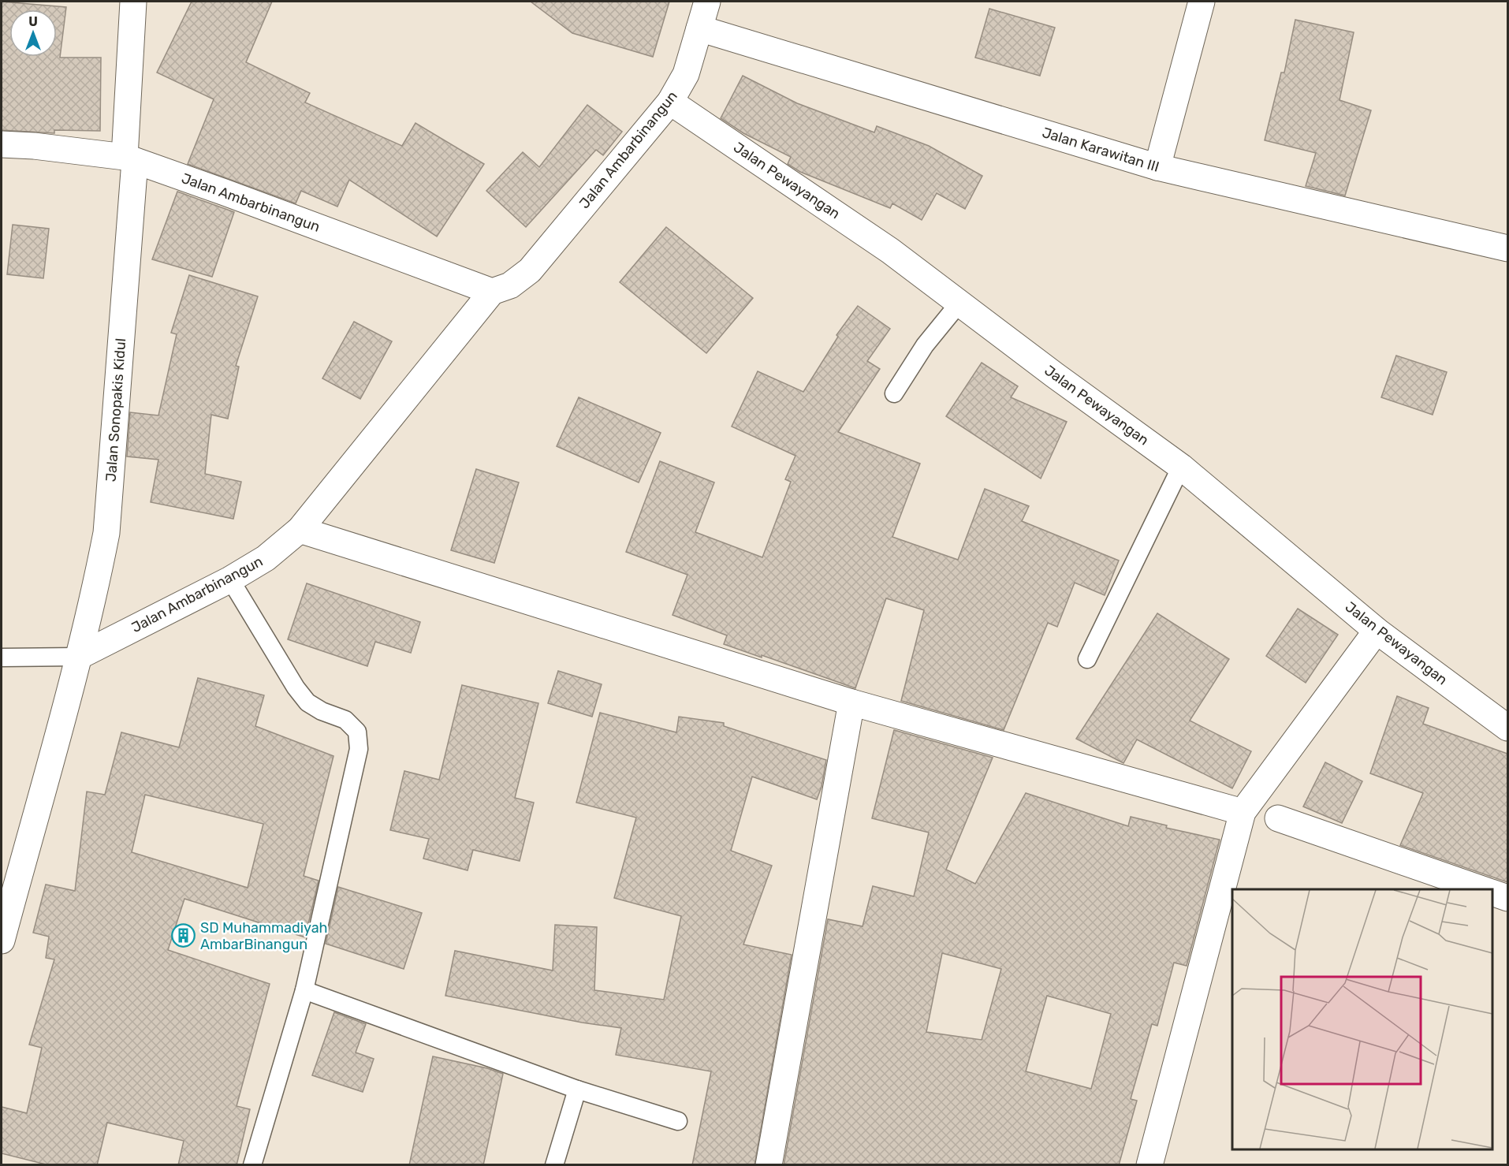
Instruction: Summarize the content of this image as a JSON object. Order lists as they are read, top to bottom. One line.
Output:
{"streets":{"street":["Jalan Ambarbinangun","Jalan Karawitan III","Jalan Pewayangan","Jalan Sonopakis Kidul"]},"crossings":[["Jalan Ambarbinangun","Jalan Karawitan III"],["Jalan Ambarbinangun","Jalan Pewayangan"],["Jalan Ambarbinangun","Jalan Sonopakis Kidul"]],"places":{"building":["SD Muhammadiyah AmbarBinangun"]},"north":"top"}
